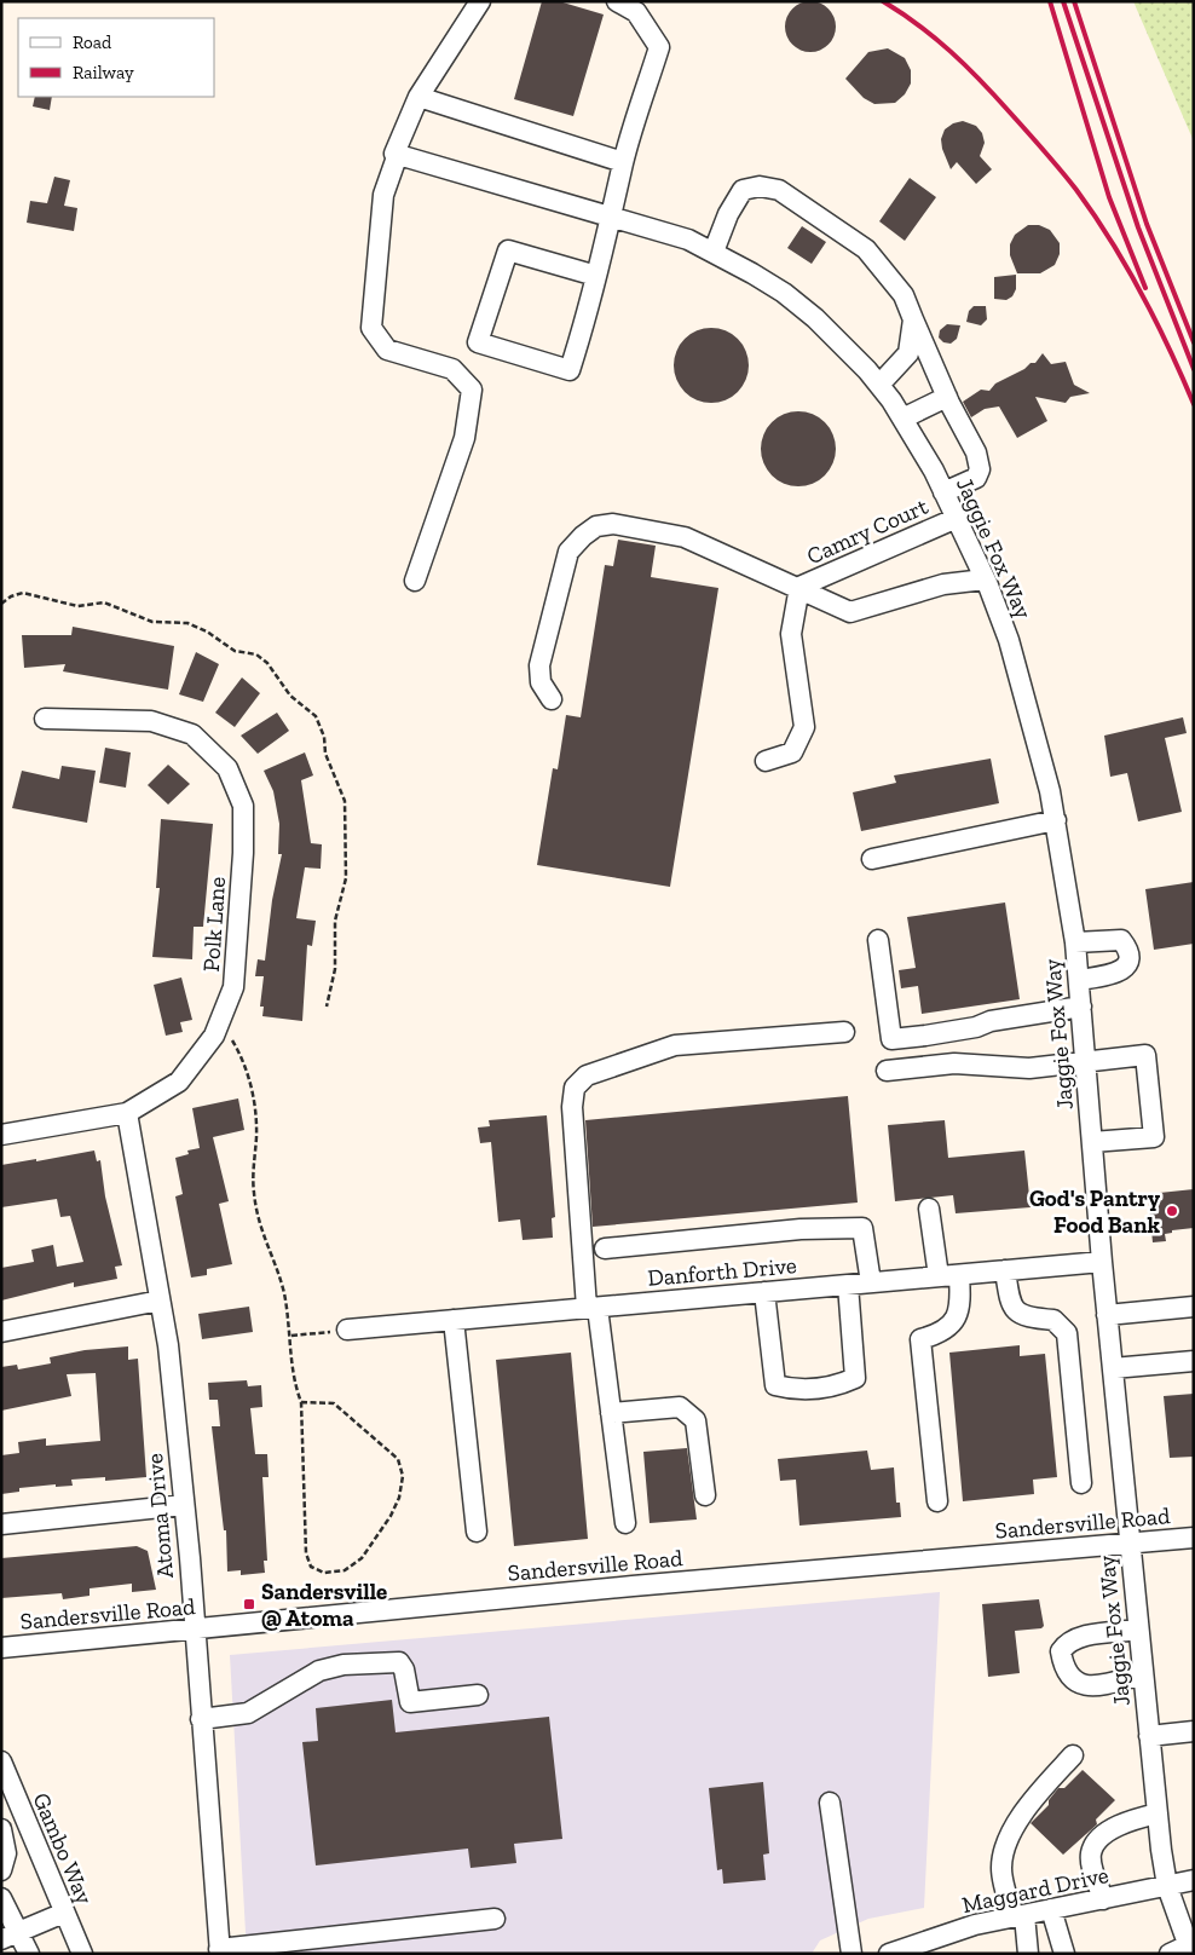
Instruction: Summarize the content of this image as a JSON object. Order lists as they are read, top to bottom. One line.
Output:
{"streets":{"street":["Camry Court","Jaggie Fox Way","Polk Lane","Danforth Drive","Atoma Drive","Sandersville Road","Gambo Way","Maggard Drive"]},"crossings":[["Camry Court","Jaggie Fox Way"],["Jaggie Fox Way","Danforth Drive"],["Jaggie Fox Way","Sandersville Road"],["Jaggie Fox Way","Maggard Drive"],["Polk Lane","Atoma Drive"],["Atoma Drive","Sandersville Road"]],"places":{"other":["God's Pantry Food Bank"],"transit":["Sandersville @ Atoma"]},"legend":["Road","Railway"]}
